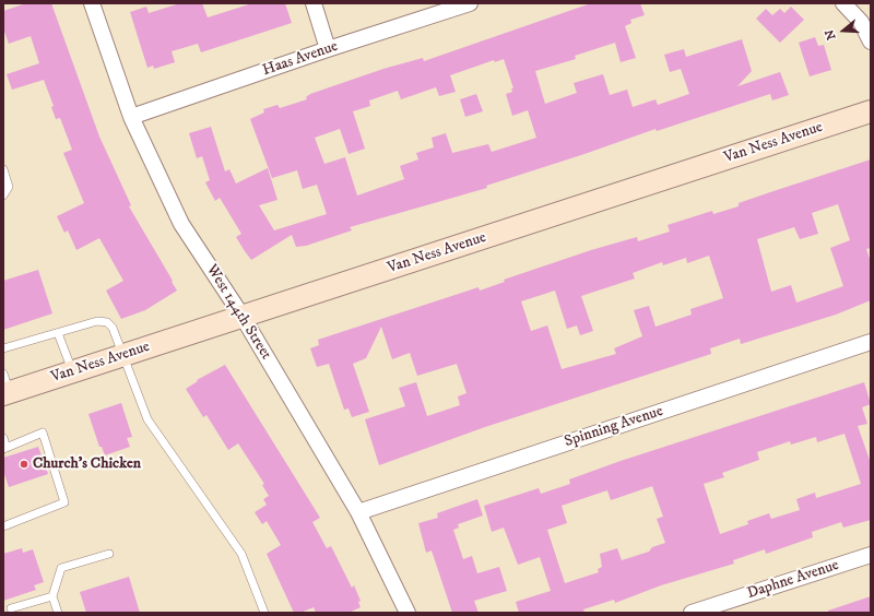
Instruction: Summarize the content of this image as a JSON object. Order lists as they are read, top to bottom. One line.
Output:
{"streets":{"main road":["Van Ness Avenue"],"street":["Haas Avenue","West 144th Street","Spinning Avenue","Daphne Avenue"]},"crossings":[["Haas Avenue","West 144th Street"],["Van Ness Avenue","West 144th Street"],["West 144th Street","Spinning Avenue"]],"places":["Church's Chicken"],"north":"left"}
